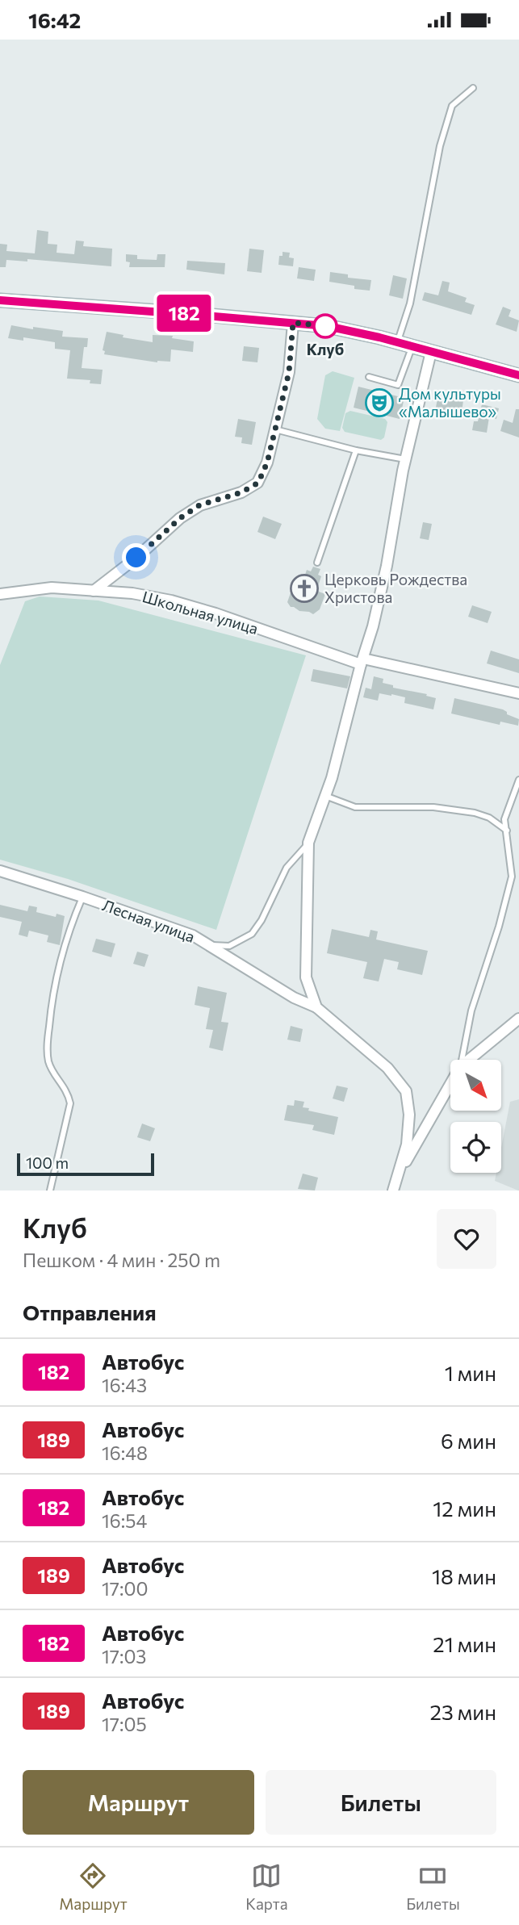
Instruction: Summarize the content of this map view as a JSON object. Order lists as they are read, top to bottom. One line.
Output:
{"streets":{"street":["Школьная улица","Лесная улица"]},"places":{"other":["Клуб"],"theatre":["Дом культуры «Малышево»"],"church":["Церковь Рождества Христова"]},"lines":["bus line 182"],"scale_bar":"100 m","north":"bottom right","page":{"status":"16:42","on_map":"182","scale":"100 m","heading":[["Клуб","Пешком · 4 мин · 250 m"],"Отправления"],"list":[{"mark":"182","name":"Автобус","note":"16:43","value":"1 мин"},{"mark":"189","name":"Автобус","note":"16:48","value":"6 мин"},{"mark":"182","name":"Автобус","note":"16:54","value":"12 мин"},{"mark":"189","name":"Автобус","note":"17:00","value":"18 мин"},{"mark":"182","name":"Автобус","note":"17:03","value":"21 мин"},{"mark":"189","name":"Автобус","note":"17:05","value":"23 мин"}],"buttons":["Маршрут","Билеты"],"tabs":["Маршрут","Карта","Билеты"]}}
